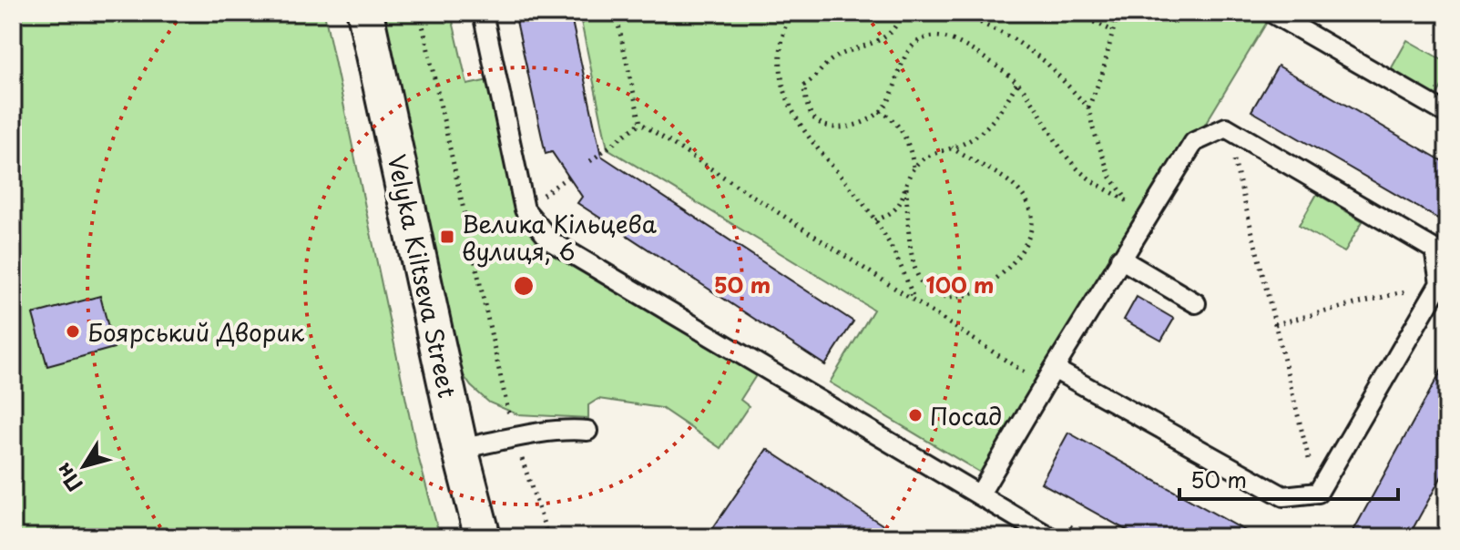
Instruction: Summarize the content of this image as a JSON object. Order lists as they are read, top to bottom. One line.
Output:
{"streets":{"street":["Velyka Kiltseva Street"]},"places":{"transit":["Велика Кільцева вулиця, 6"],"other":["Боярський Дворик","Посад"]},"scale_bar":"50 m","north":"bottom left","rings":["50 m","100 m"]}
